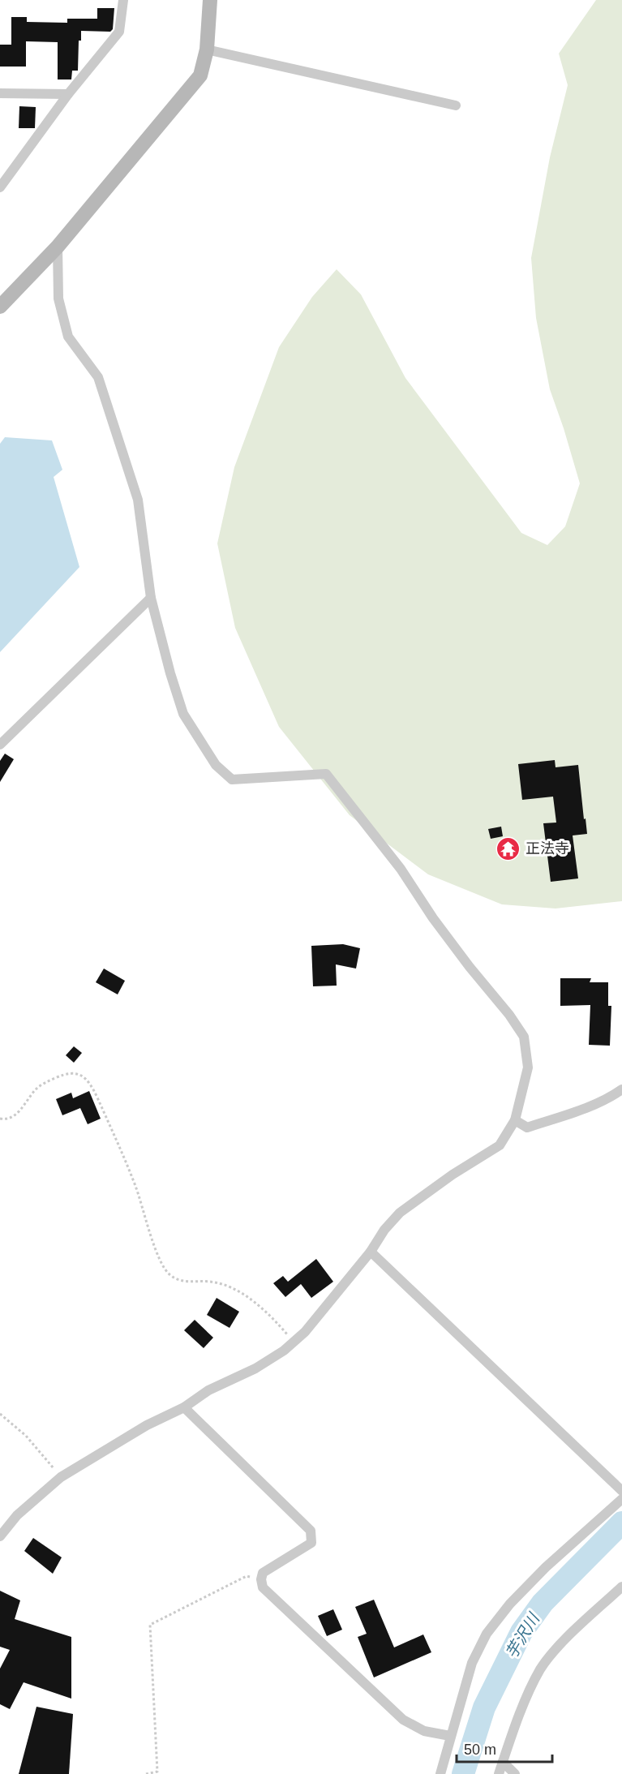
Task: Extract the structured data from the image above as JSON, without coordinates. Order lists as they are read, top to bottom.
{
  "water": ["芋沢川"],
  "places": {
    "temple": ["正法寺"]
  },
  "scale_bar": "50 m"
}
